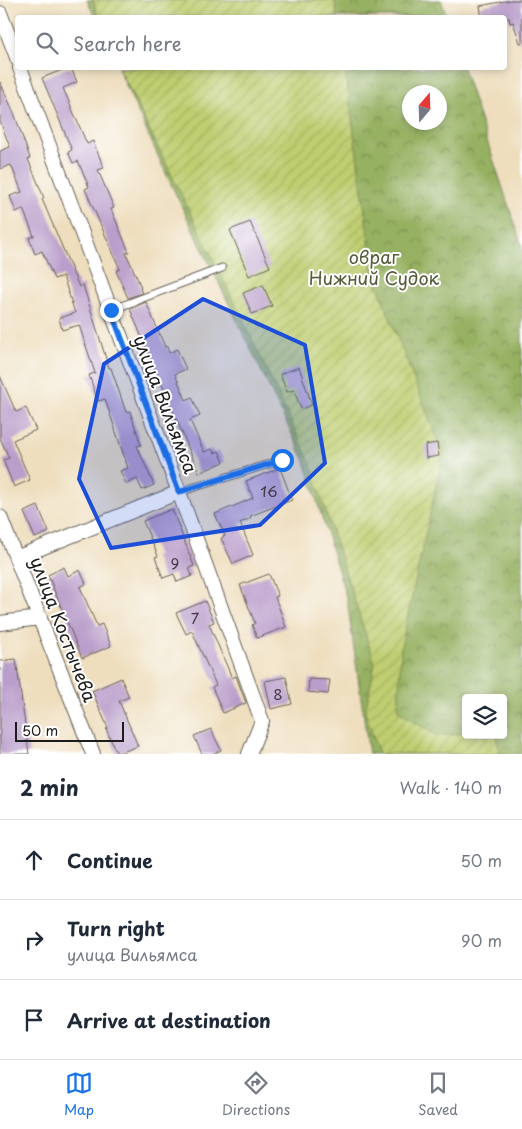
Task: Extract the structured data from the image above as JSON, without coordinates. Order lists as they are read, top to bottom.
{
  "streets": {
    "street": ["улица Вильямса", "улица Костычева"]
  },
  "parks": ["овраг Нижний Судок"],
  "house_numbers": [
    "16",
    "9",
    "7",
    "8"
  ],
  "scale_bar": "50 m",
  "north": "top",
  "page": {
    "search": "Search here",
    "scale": "50 m",
    "heading": ["2 min", "Walk · 140 m"],
    "list": [
      ["Continue", "50 m"],
      ["Turn right", "улица Вильямса", "90 m"],
      "Arrive at destination"
    ],
    "nav": ["Map", "Directions", "Saved"]
  }
}
